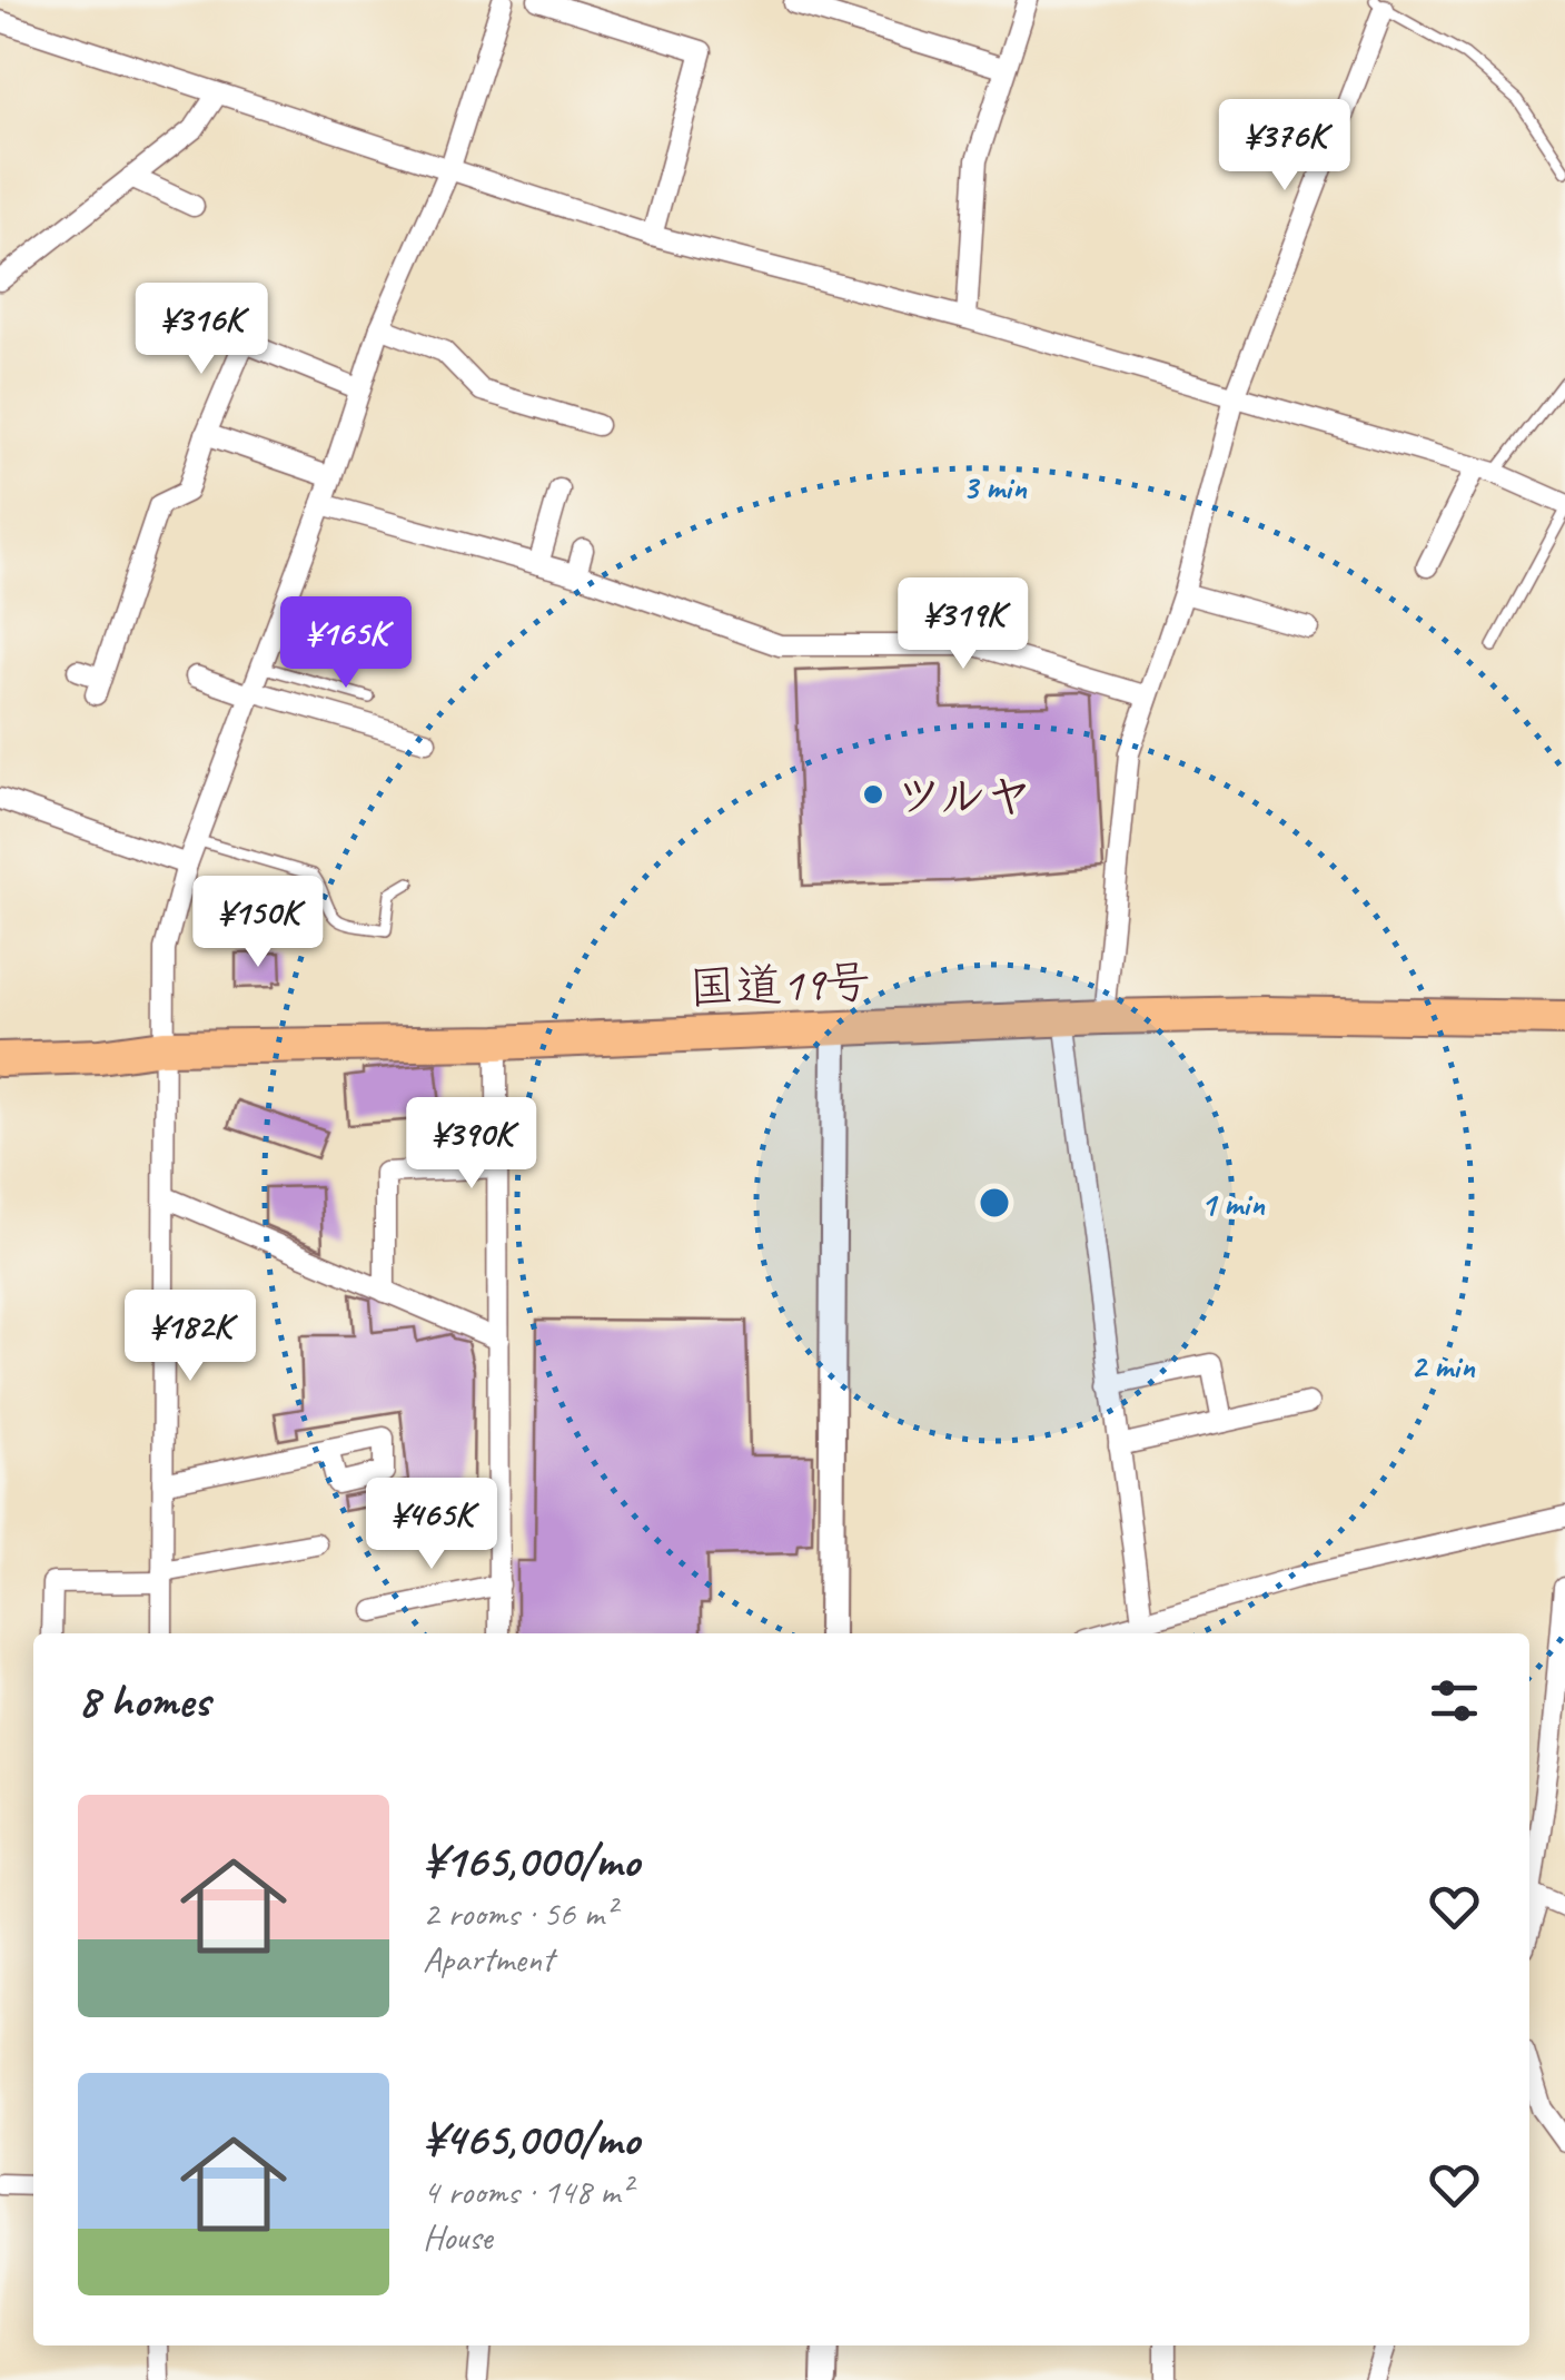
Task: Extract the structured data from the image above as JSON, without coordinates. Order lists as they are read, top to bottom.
{
  "streets": {
    "highway": ["国道19号"]
  },
  "places": ["ツルヤ"],
  "page": {
    "price": [
      "¥376K",
      "¥316K",
      "¥319K",
      "¥165K",
      "¥150K",
      "¥390K",
      "¥182K",
      "¥465K"
    ],
    "heading": "8 homes",
    "list": [
      {
        "name": "¥165,000/mo",
        "note": "2 rooms · 56 m² · Apartment"
      },
      {
        "name": "¥465,000/mo",
        "note": "4 rooms · 148 m² · House"
      }
    ]
  },
  "rings": ["3 min", "1 min", "2 min"]
}
